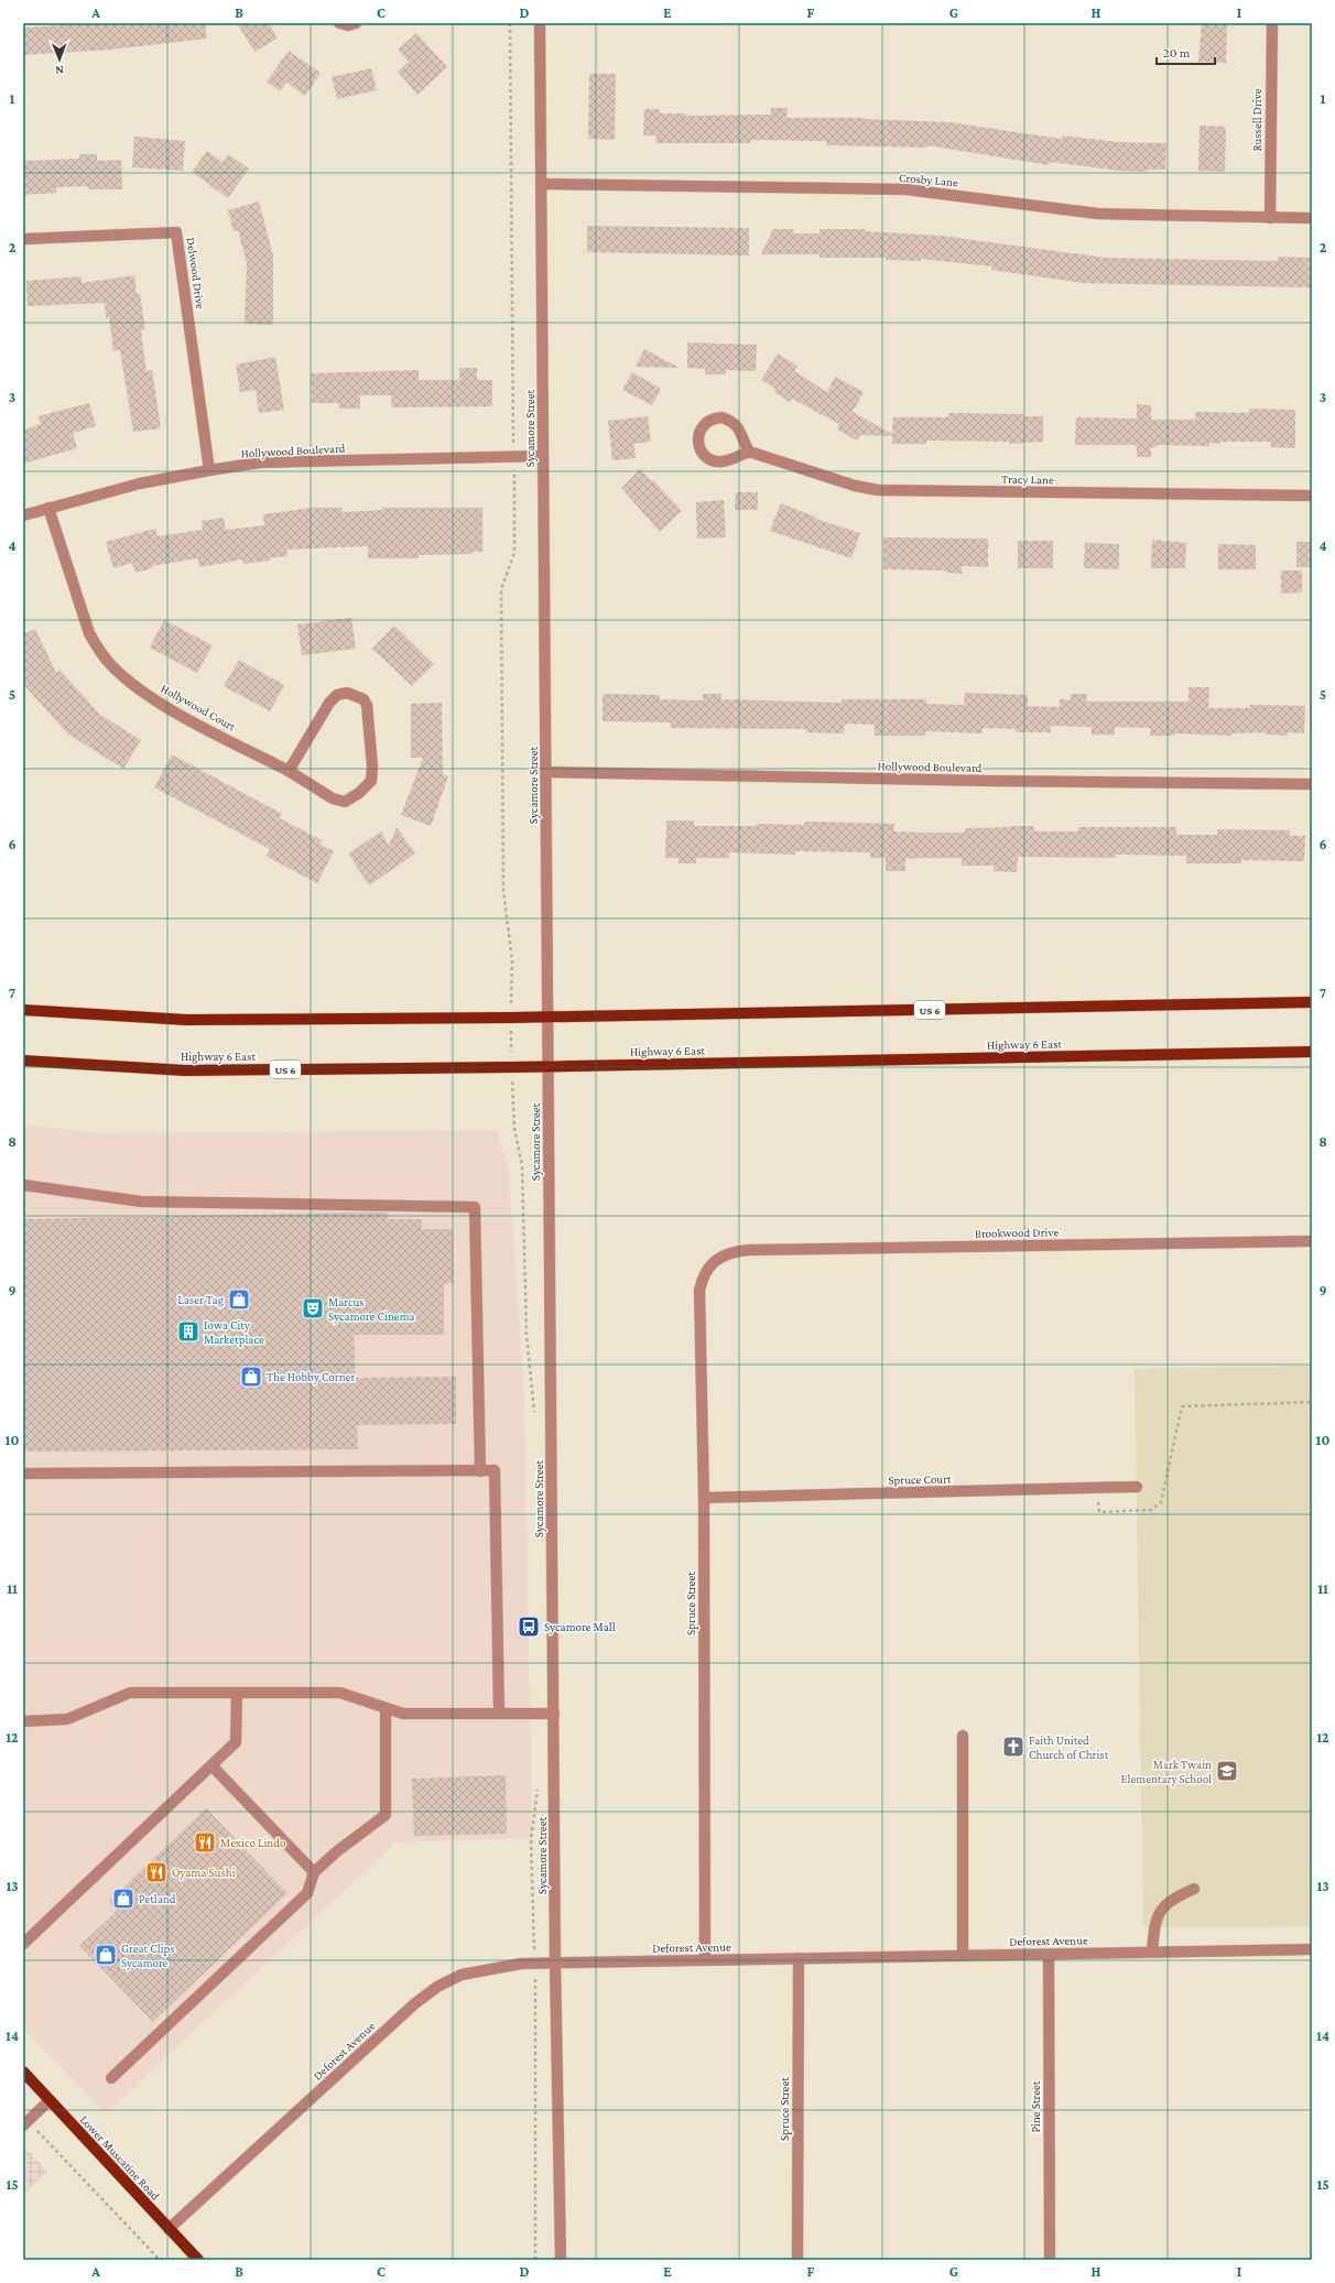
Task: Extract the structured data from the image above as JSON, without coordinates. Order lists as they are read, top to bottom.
{
  "streets": {
    "main road": ["US 6", "Highway 6 East", "Lower Muscatine Road"],
    "street": [
      "Russell Drive",
      "Crosby Lane",
      "Delwood Drive",
      "Sycamore Street",
      "Hollywood Boulevard",
      "Tracy Lane",
      "Hollywood Court",
      "Brookwood Drive",
      "Spruce Court",
      "Spruce Street",
      "Deforest Avenue",
      "Pine Street"
    ]
  },
  "crossings": [
    ["Russell Drive", "Crosby Lane"],
    ["Crosby Lane", "Sycamore Street"],
    ["Delwood Drive", "Hollywood Boulevard"],
    ["Sycamore Street", "Hollywood Boulevard"],
    ["Sycamore Street", "US 6"],
    ["Sycamore Street", "Highway 6 East"],
    ["Sycamore Street", "Deforest Avenue"],
    ["Hollywood Boulevard", "Hollywood Court"],
    ["Brookwood Drive", "Spruce Street"],
    ["Spruce Court", "Spruce Street"],
    ["Spruce Street", "Deforest Avenue"],
    ["Deforest Avenue", "Pine Street"],
    ["Deforest Avenue", "Lower Muscatine Road"]
  ],
  "places": {
    "shop": [
      "Laser Tag",
      "The Hobby Corner",
      "Petland",
      "Great Clips Sycamore"
    ],
    "theatre": ["Marcus Sycamore Cinema"],
    "building": ["Iowa City Marketplace"],
    "bus stop": ["Sycamore Mall"],
    "church": ["Faith United Church of Christ"],
    "school or university": ["Mark Twain Elementary School"],
    "restaurant": ["Mexico Lindo", "Oyama Sushi"]
  },
  "scale_bar": "20 m",
  "north": "bottom",
  "grid": {
    "columns": [
      "A",
      "B",
      "C",
      "D",
      "E",
      "F",
      "G",
      "H",
      "I"
    ],
    "rows": [
      "1",
      "2",
      "3",
      "4",
      "5",
      "6",
      "7",
      "8",
      "9",
      "10",
      "11",
      "12",
      "13",
      "14",
      "15"
    ]
  }
}
